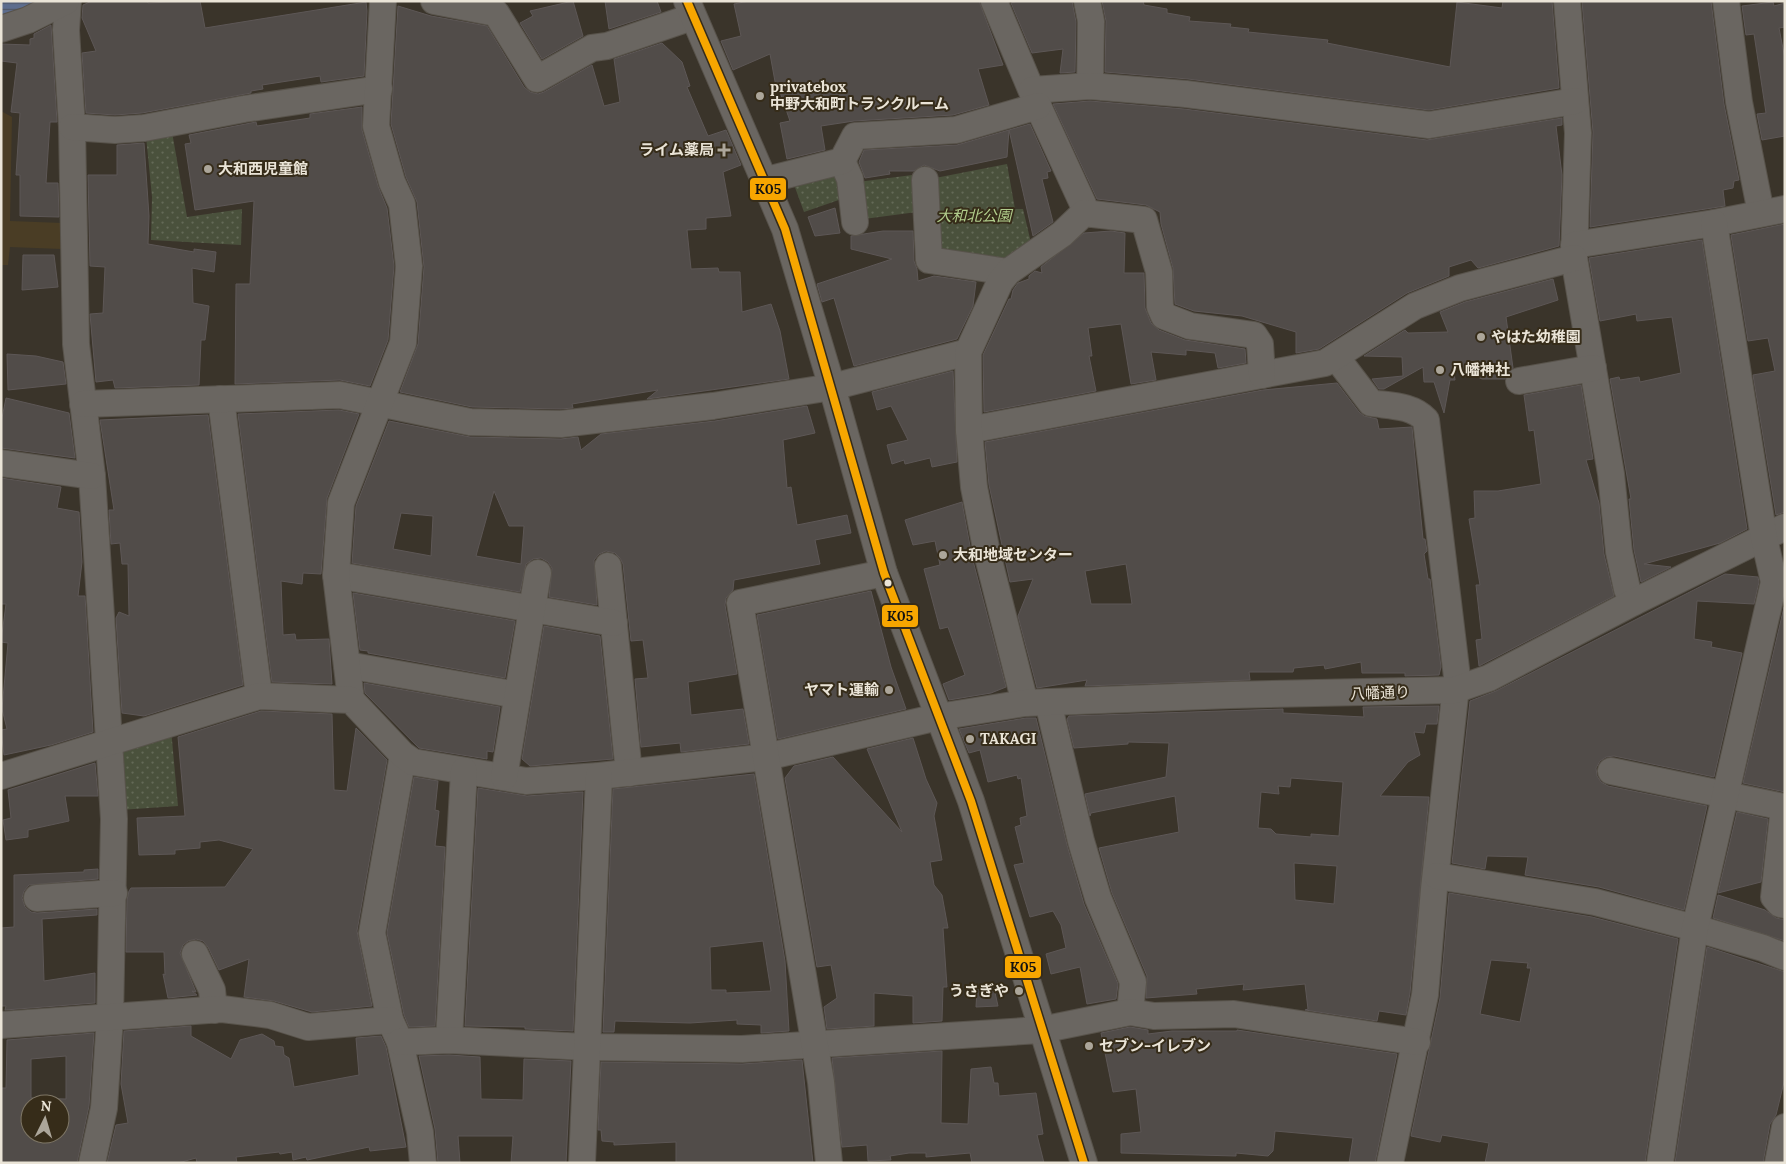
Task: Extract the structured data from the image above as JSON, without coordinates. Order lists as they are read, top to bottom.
{
  "streets": {
    "street": ["八幡通り"]
  },
  "parks": ["大和北公園"],
  "places": {
    "other": [
      "privatebox 中野大和町トランクルーム",
      "大和西児童館",
      "やはた幼稚園",
      "八幡神社",
      "大和地域センター",
      "ヤマト運輸",
      "TAKAGI",
      "うさぎや",
      "セブン-イレブン"
    ],
    "health": ["ライム薬局"]
  },
  "lines": ["transit line K05"],
  "north": "top"
}
